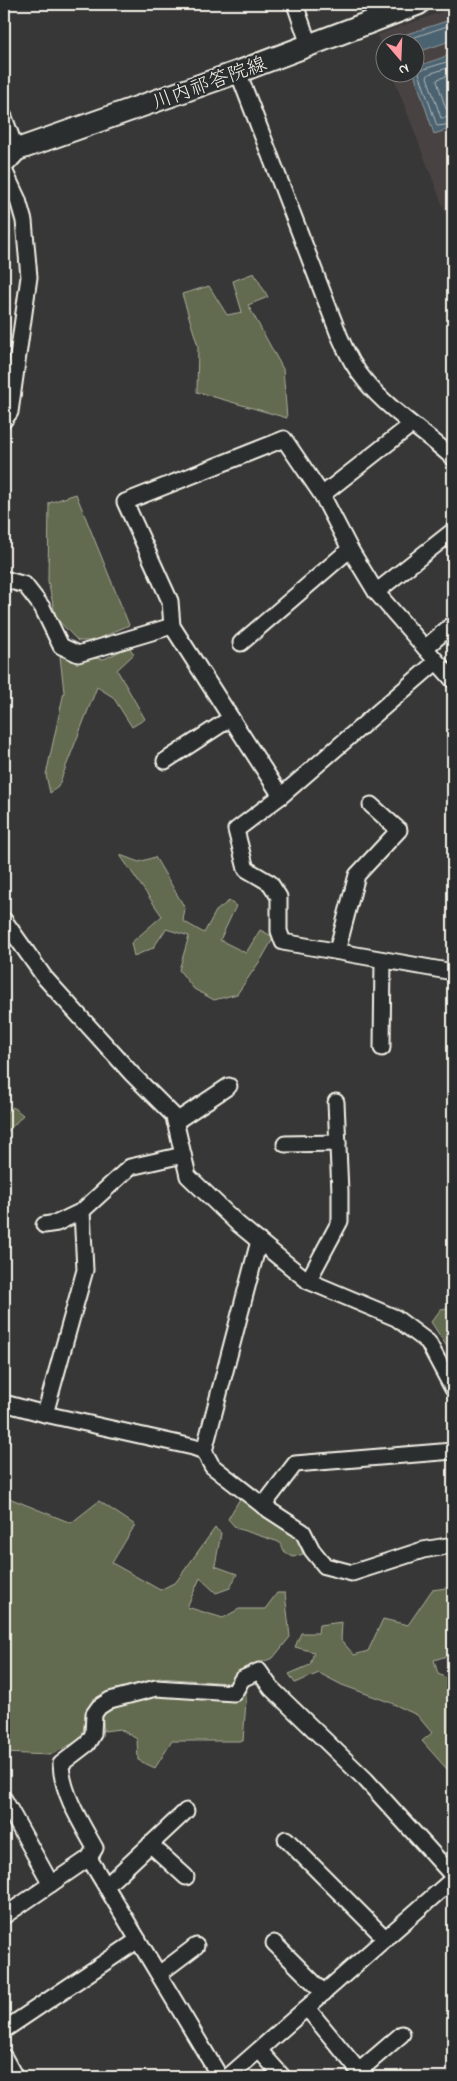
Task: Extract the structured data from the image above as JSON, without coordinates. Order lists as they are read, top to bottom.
{
  "streets": {
    "main road": ["川内祁答院線"]
  },
  "north": "bottom"
}
